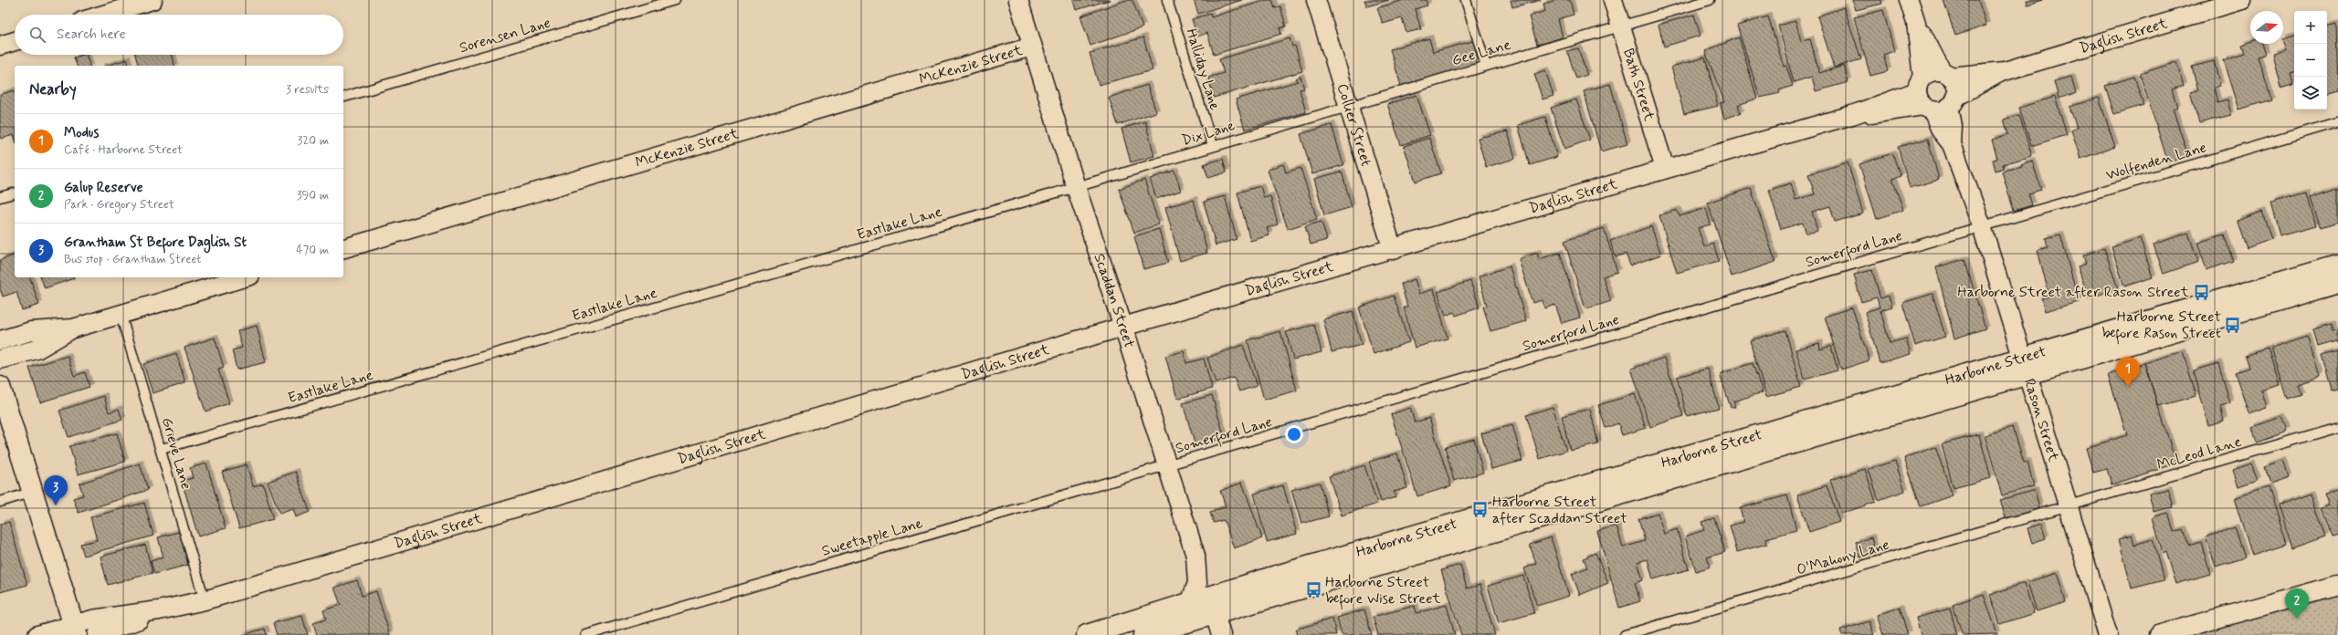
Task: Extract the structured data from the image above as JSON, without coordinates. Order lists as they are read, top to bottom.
{
  "streets": {
    "main road": ["Harborne Street"],
    "street": [
      "Daglish Street",
      "McKenzie Street",
      "Bath Street",
      "Collier Street",
      "Scaddan Street",
      "Rason Street"
    ],
    "lane": [
      "Sorensen Lane",
      "Gee Lane",
      "Halliday Lane",
      "Dix Lane",
      "Wolfenden Lane",
      "Eastlake Lane",
      "Somerford Lane",
      "Grieve Lane",
      "McLeod Lane",
      "Sweetapple Lane",
      "O'Mahony Lane"
    ]
  },
  "crossings": [
    ["Daglish Street", "Bath Street"],
    ["Daglish Street", "Collier Street"],
    ["Daglish Street", "Scaddan Street"],
    ["Daglish Street", "Rason Street"],
    ["Daglish Street", "Grieve Lane"],
    ["Gee Lane", "Bath Street"],
    ["Gee Lane", "Collier Street"],
    ["Gee Lane", "Dix Lane"],
    ["McKenzie Street", "Scaddan Street"],
    ["Halliday Lane", "Dix Lane"],
    ["Collier Street", "Dix Lane"],
    ["Dix Lane", "Eastlake Lane"],
    ["Dix Lane", "Scaddan Street"],
    ["Wolfenden Lane", "Somerford Lane"],
    ["Wolfenden Lane", "Rason Street"],
    ["Eastlake Lane", "Scaddan Street"],
    ["Eastlake Lane", "Grieve Lane"],
    ["Somerford Lane", "Scaddan Street"],
    ["Somerford Lane", "Rason Street"],
    ["Somerford Lane", "Sweetapple Lane"],
    ["Scaddan Street", "Harborne Street"],
    ["Scaddan Street", "Sweetapple Lane"],
    ["Harborne Street", "Rason Street"],
    ["Rason Street", "McLeod Lane"],
    ["Rason Street", "O'Mahony Lane"],
    ["McLeod Lane", "O'Mahony Lane"]
  ],
  "places": {
    "bus stop": [
      "Harborne Street after Rason Street",
      "Harborne Street before Rason Street",
      "Harborne Street after Scaddan Street",
      "Harborne Street before Wise Street"
    ]
  },
  "north": "right",
  "page": {
    "map_buttons": ["+", "−"],
    "search": "Search here",
    "heading": ["Nearby", "3 results"],
    "list": [
      {
        "mark": "1",
        "name": "Modus",
        "note": "Café · Harborne Street",
        "value": "320 m"
      },
      {
        "mark": "2",
        "name": "Galup Reserve",
        "note": "Park · Gregory Street",
        "value": "390 m"
      },
      {
        "mark": "3",
        "name": "Grantham St Before Daglish St",
        "note": "Bus stop · Grantham Street",
        "value": "470 m"
      }
    ],
    "pins": ["1", "3", "2"]
  }
}
